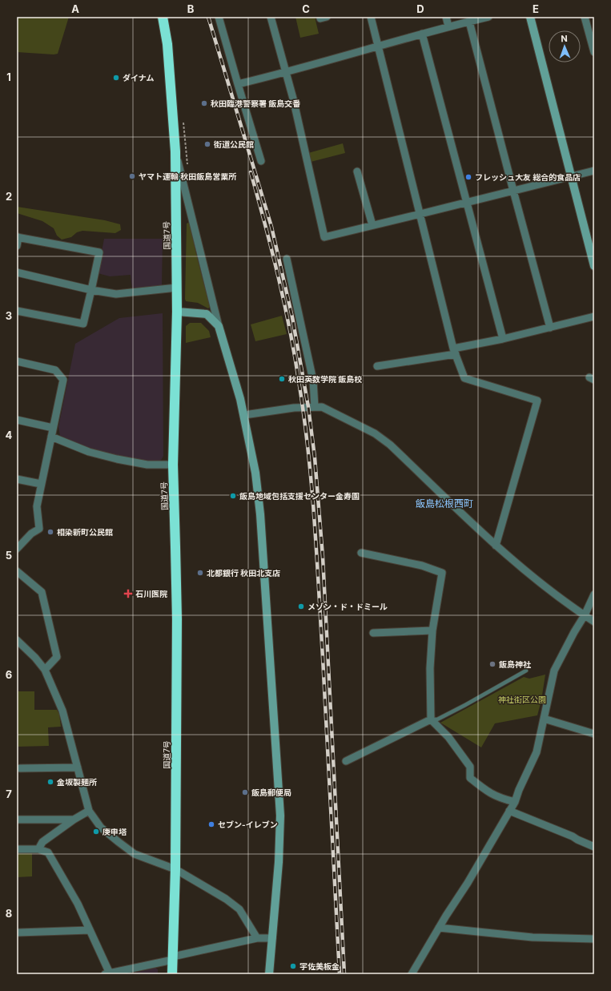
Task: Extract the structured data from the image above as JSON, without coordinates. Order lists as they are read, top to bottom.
{
  "streets": {
    "highway": ["国道7号"]
  },
  "districts": ["飯島松根西町"],
  "parks": ["神社街区公園"],
  "places": {
    "other": [
      "ダイナム",
      "秋田臨港警察署 飯島交番",
      "街道公民館",
      "ヤマト運輸 秋田飯島営業所",
      "フレッシュ大友 総合的食品店",
      "秋田英数学院 飯島校",
      "飯島地域包括支援センター金寿園",
      "相染新町公民館",
      "北都銀行 秋田北支店",
      "メゾン・ド・ドミール",
      "飯島神社",
      "金坂製麺所",
      "飯島郵便局",
      "セブン-イレブン",
      "庚申塔",
      "宇佐美板金"
    ],
    "health": ["石川医院"]
  },
  "north": "top",
  "grid": {
    "columns": [
      "A",
      "B",
      "C",
      "D",
      "E"
    ],
    "rows": [
      "1",
      "2",
      "3",
      "4",
      "5",
      "6",
      "7",
      "8"
    ]
  }
}
